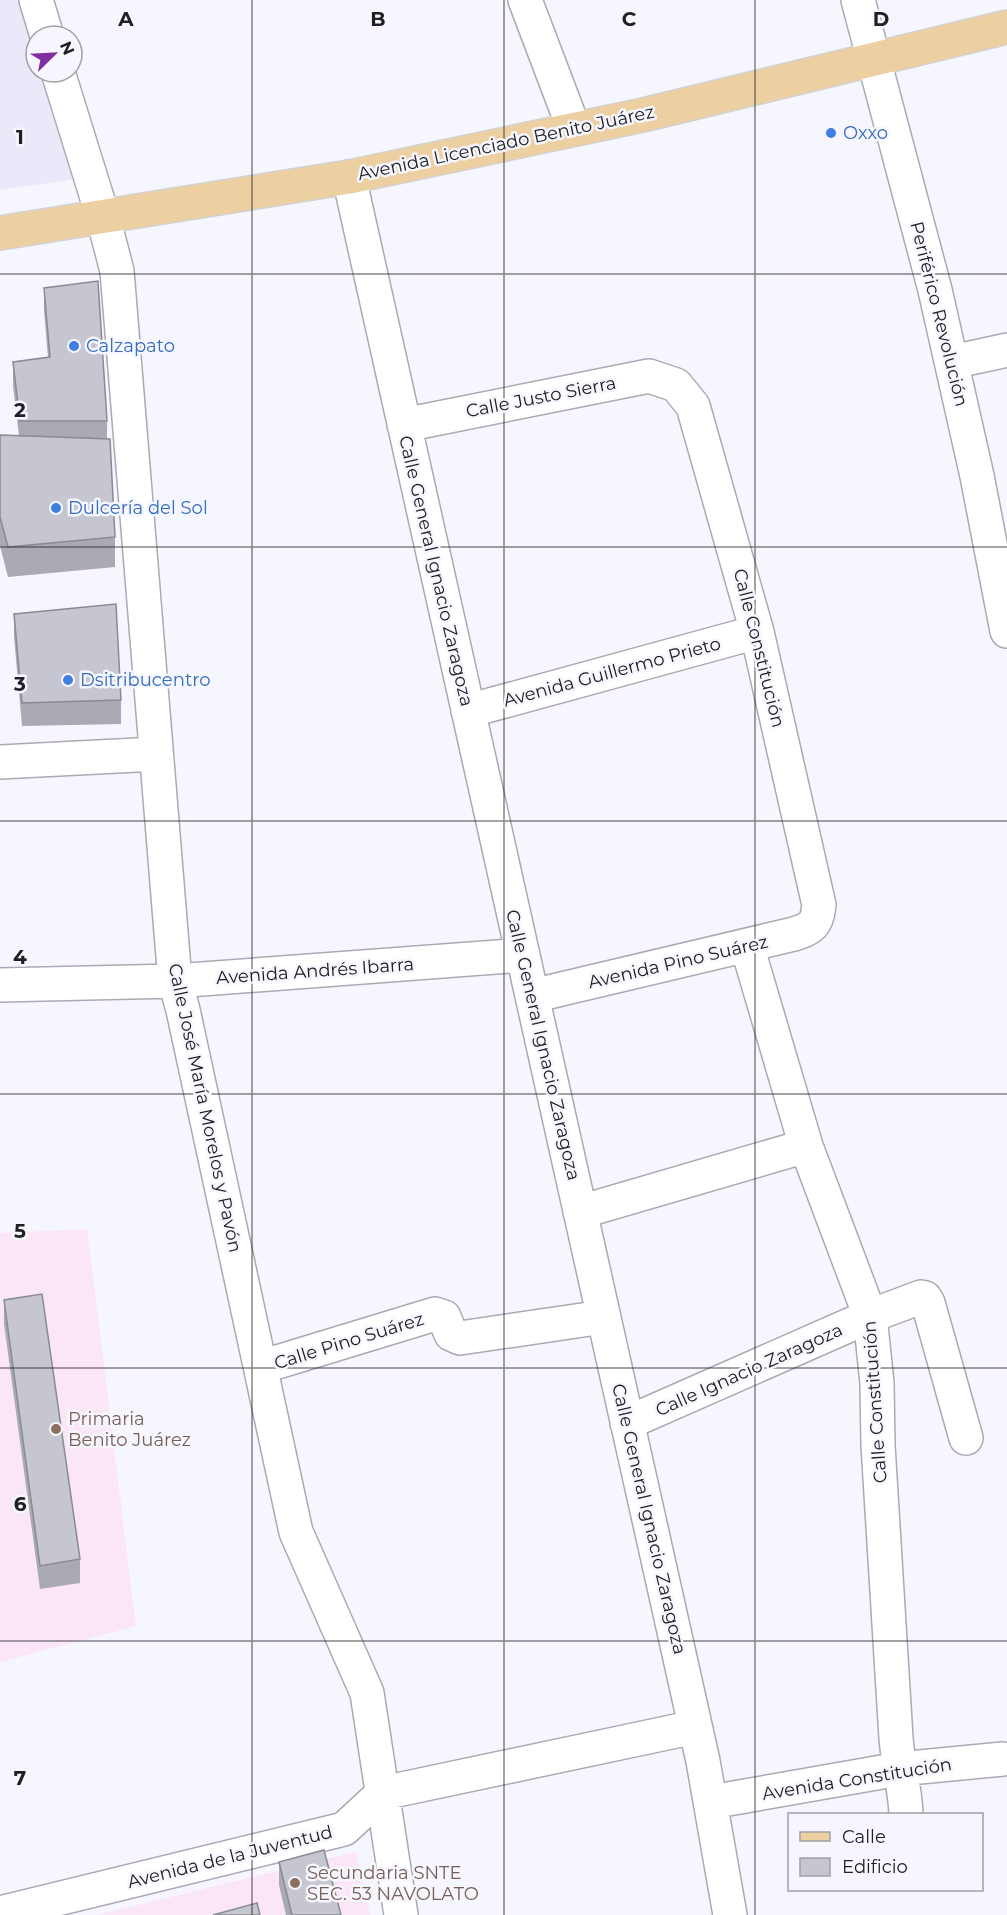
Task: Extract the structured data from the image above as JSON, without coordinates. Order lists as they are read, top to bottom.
{
  "streets": {
    "main road": ["Avenida Licenciado Benito Juárez"],
    "street": [
      "Periférico Revolución",
      "Calle Justo Sierra",
      "Calle General Ignacio Zaragoza",
      "Calle Constitución",
      "Avenida Guillermo Prieto",
      "Avenida Pino Suárez",
      "Avenida Andrés Ibarra",
      "Calle José María Morelos y Pavón",
      "Calle Pino Suárez",
      "Calle Ignacio Zaragoza",
      "Avenida Constitución",
      "Avenida de la Juventud"
    ]
  },
  "crossings": [
    ["Avenida Licenciado Benito Juárez", "Periférico Revolución"],
    ["Avenida Licenciado Benito Juárez", "Calle General Ignacio Zaragoza"],
    ["Avenida Licenciado Benito Juárez", "Calle José María Morelos y Pavón"],
    ["Calle Justo Sierra", "Calle General Ignacio Zaragoza"],
    ["Calle Justo Sierra", "Calle Constitución"],
    ["Calle General Ignacio Zaragoza", "Avenida Guillermo Prieto"],
    ["Calle General Ignacio Zaragoza", "Avenida Pino Suárez"],
    ["Calle General Ignacio Zaragoza", "Avenida Andrés Ibarra"],
    ["Calle General Ignacio Zaragoza", "Calle Pino Suárez"],
    ["Calle General Ignacio Zaragoza", "Calle Ignacio Zaragoza"],
    ["Calle General Ignacio Zaragoza", "Avenida Constitución"],
    ["Calle Constitución", "Avenida Guillermo Prieto"],
    ["Calle Constitución", "Avenida Pino Suárez"],
    ["Calle Constitución", "Calle Ignacio Zaragoza"],
    ["Calle Constitución", "Avenida Constitución"],
    ["Avenida Andrés Ibarra", "Calle José María Morelos y Pavón"],
    ["Calle José María Morelos y Pavón", "Calle Pino Suárez"],
    ["Calle José María Morelos y Pavón", "Avenida de la Juventud"]
  ],
  "places": [
    "Oxxo",
    "Calzapato",
    "Dulcería del Sol",
    "Dsitribucentro",
    "Primaria Benito Juárez",
    "Secundaria SNTE SEC. 53 NAVOLATO"
  ],
  "legend": ["Calle", "Edificio"],
  "north": "top right",
  "grid": {
    "columns": [
      "A",
      "B",
      "C",
      "D"
    ],
    "rows": [
      "1",
      "2",
      "3",
      "4",
      "5",
      "6",
      "7"
    ]
  }
}
